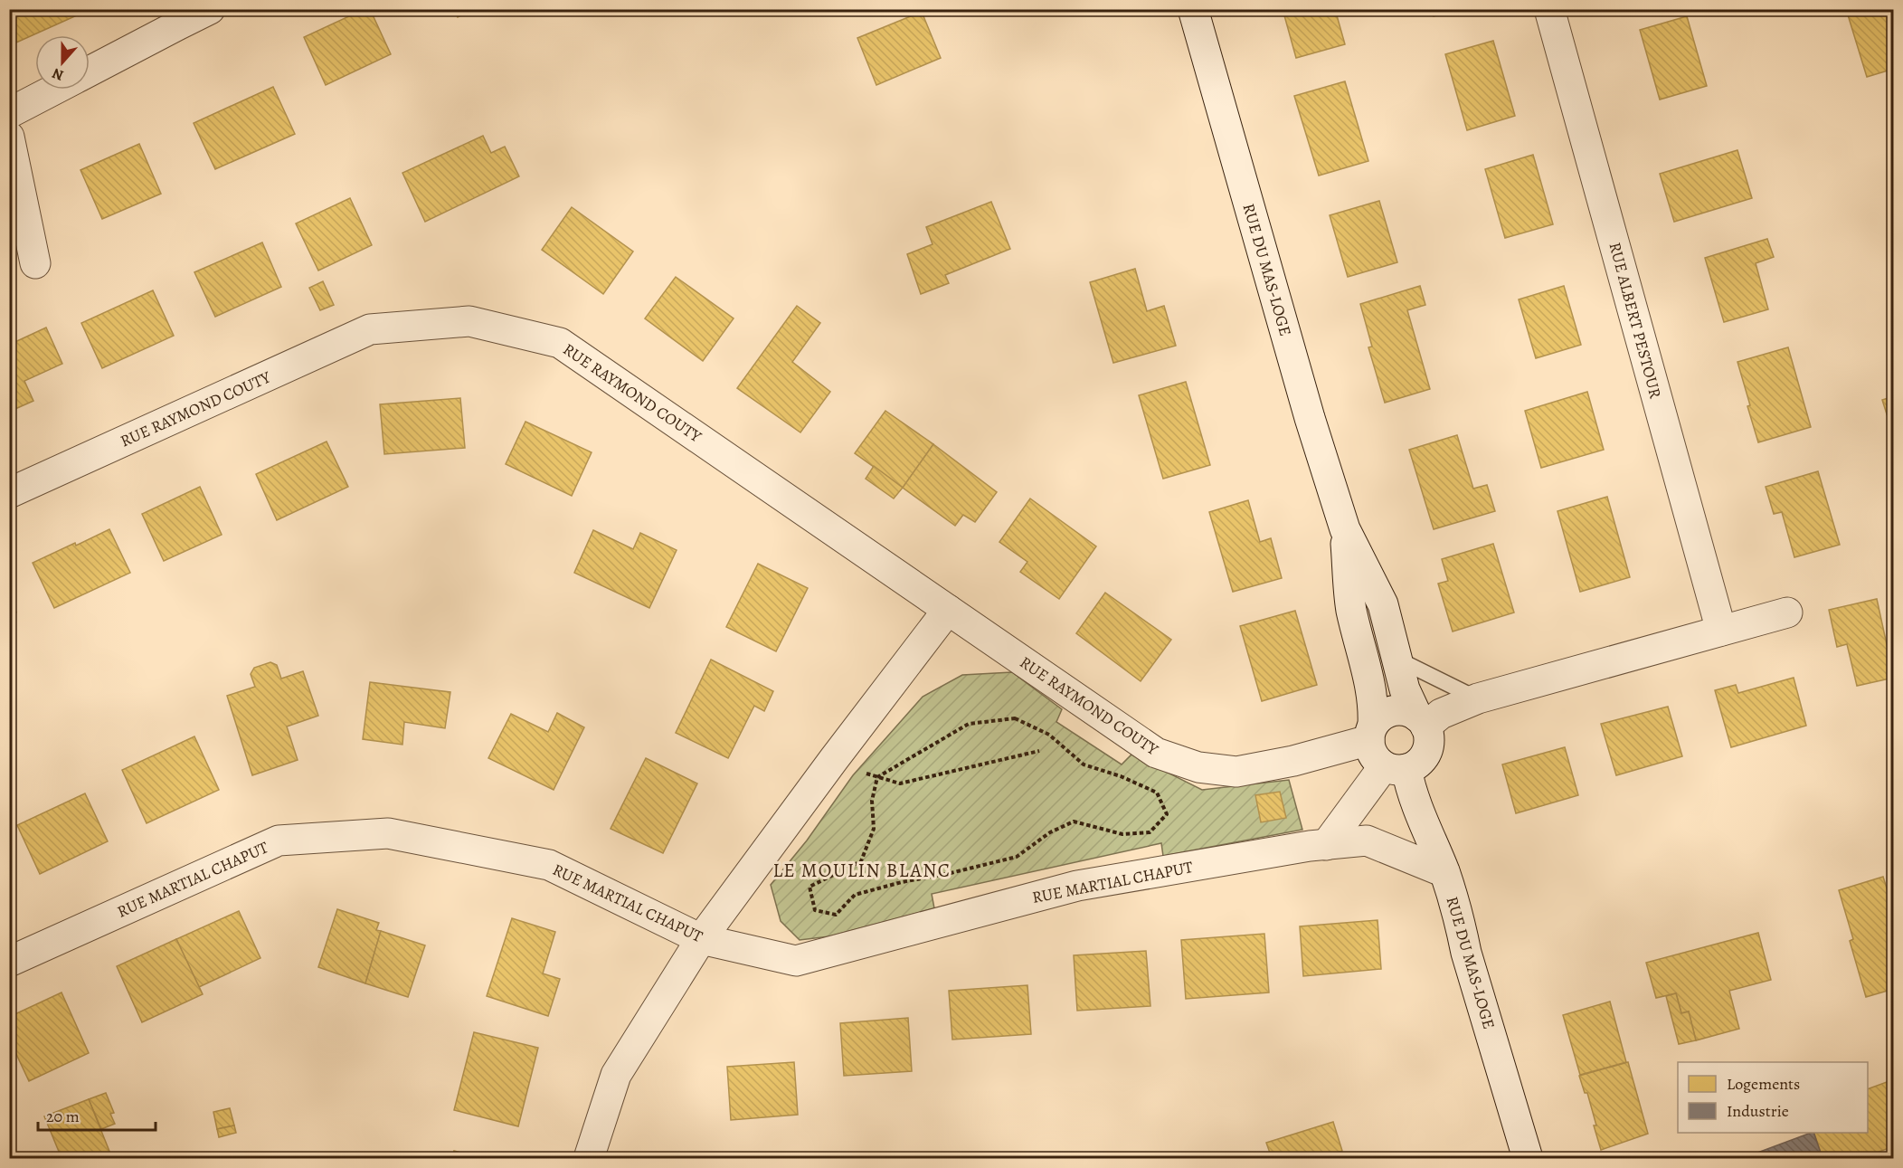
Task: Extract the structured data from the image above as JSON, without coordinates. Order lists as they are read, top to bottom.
{
  "streets": {
    "street": [
      "RUE DU MAS-LOGE",
      "RUE ALBERT PESTOUR",
      "RUE RAYMOND COUTY",
      "RUE MARTIAL CHAPUT"
    ]
  },
  "crossings": [
    ["RUE DU MAS-LOGE", "RUE RAYMOND COUTY"],
    ["RUE DU MAS-LOGE", "RUE MARTIAL CHAPUT"]
  ],
  "districts": ["LE MOULIN BLANC"],
  "legend": ["Logements", "Industrie"],
  "scale_bar": "20 m",
  "north": "bottom"
}
